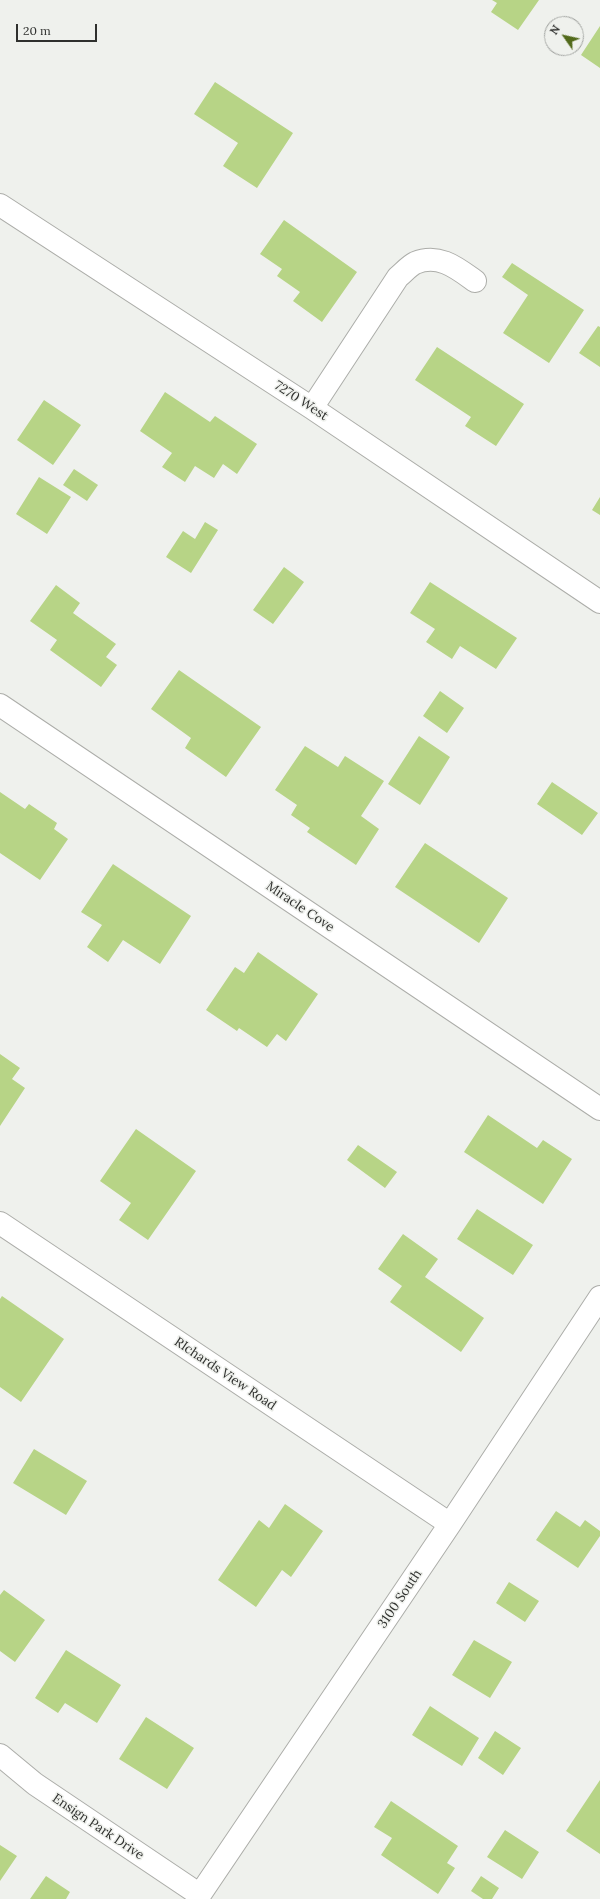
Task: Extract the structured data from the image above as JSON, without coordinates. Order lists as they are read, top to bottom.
{
  "streets": {
    "street": [
      "7270 West",
      "Miracle Cove",
      "RIchards View Road",
      "3100 South",
      "Ensign Park Drive"
    ]
  },
  "crossings": [
    ["RIchards View Road", "3100 South"],
    ["3100 South", "Ensign Park Drive"]
  ],
  "scale_bar": "20 m",
  "north": "top left"
}
